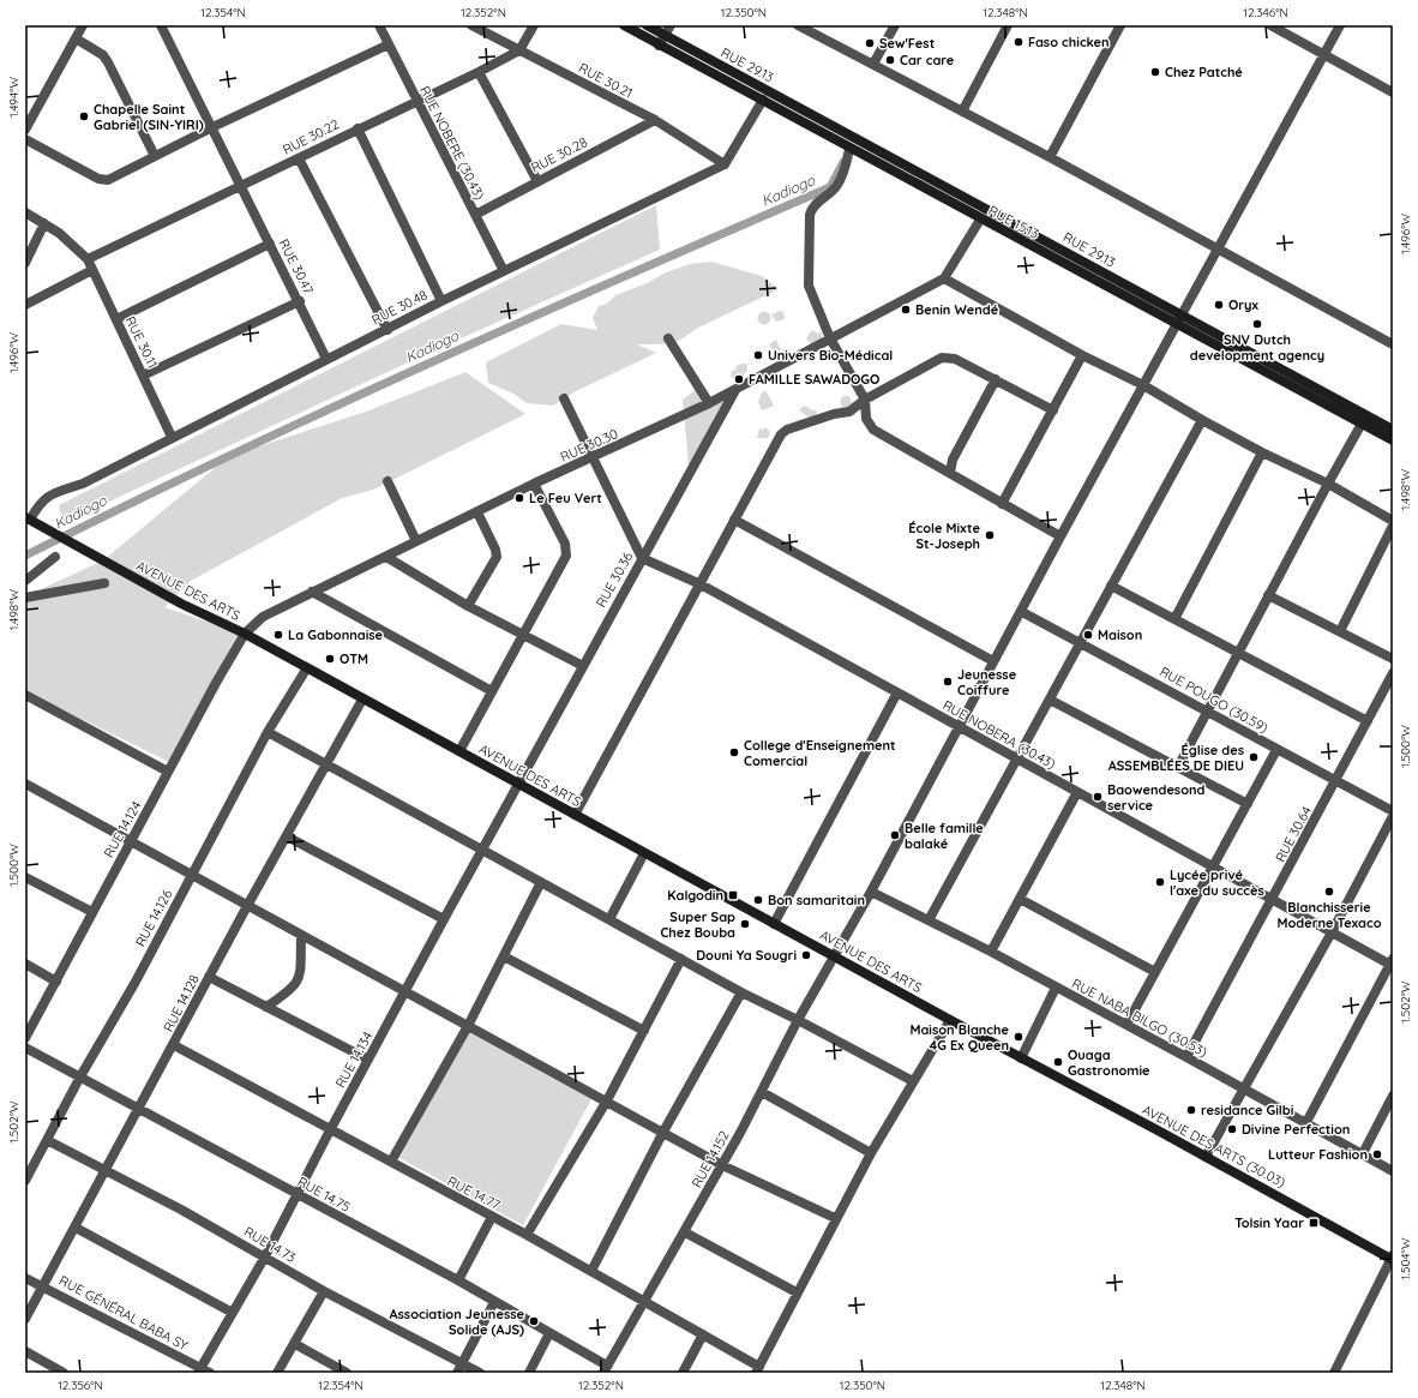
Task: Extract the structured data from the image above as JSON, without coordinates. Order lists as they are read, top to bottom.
{
  "streets": {
    "main road": [
      "RUE 29.13",
      "RUE 15.13",
      "AVENUE DES ARTS",
      "AVENUE DES ARTS (30.03)"
    ],
    "street": [
      "RUE 30.21",
      "RUE 30.22",
      "RUE NOBERE (30.43)",
      "RUE 30.28",
      "RUE 30.47",
      "RUE 30.48",
      "RUE 30.11",
      "RUE 30.30",
      "RUE 30.36",
      "RUE POUGO (30.59)",
      "RUE NOBERA (30.43)",
      "RUE 14.124",
      "RUE 30.64",
      "RUE 14.126",
      "RUE 14.128",
      "RUE NABA BILGO (30.53)",
      "RUE 14.134",
      "RUE 14.152",
      "RUE 14.77",
      "RUE 14.75",
      "RUE 14.73",
      "RUE GÉNÉRAL BABA SY"
    ]
  },
  "crossings": [
    ["RUE 29.13", "RUE 14.152"],
    ["RUE 30.21", "RUE 30.22"],
    ["RUE 30.21", "RUE 30.28"],
    ["RUE 30.21", "RUE 30.48"],
    ["RUE 30.22", "RUE NOBERE (30.43)"],
    ["RUE 30.22", "RUE 30.47"],
    ["RUE 30.22", "RUE 30.11"],
    ["RUE NOBERE (30.43)", "RUE 30.28"],
    ["RUE NOBERE (30.43)", "RUE 30.48"],
    ["RUE 15.13", "RUE 14.152"],
    ["RUE 30.47", "RUE 30.48"],
    ["RUE 30.48", "RUE 30.11"],
    ["RUE 30.48", "AVENUE DES ARTS"],
    ["RUE 30.30", "RUE 30.36"],
    ["RUE 30.30", "AVENUE DES ARTS"],
    ["RUE 30.30", "RUE 14.124"],
    ["RUE 30.36", "AVENUE DES ARTS"],
    ["RUE 30.36", "RUE NOBERA (30.43)"],
    ["RUE 30.36", "RUE 14.134"],
    ["AVENUE DES ARTS", "RUE 14.124"],
    ["AVENUE DES ARTS", "RUE 14.126"],
    ["AVENUE DES ARTS", "RUE 14.128"],
    ["AVENUE DES ARTS", "RUE 14.134"],
    ["AVENUE DES ARTS", "AVENUE DES ARTS (30.03)"],
    ["AVENUE DES ARTS", "RUE 14.152"],
    ["RUE POUGO (30.59)", "RUE 30.64"],
    ["RUE POUGO (30.59)", "RUE 14.152"],
    ["RUE NOBERA (30.43)", "RUE 30.64"],
    ["RUE NOBERA (30.43)", "RUE 14.152"],
    ["RUE 30.64", "RUE NABA BILGO (30.53)"],
    ["RUE 14.126", "RUE 14.75"],
    ["RUE 14.126", "RUE 14.73"],
    ["RUE 14.128", "RUE 14.77"],
    ["RUE 14.128", "RUE 14.75"],
    ["RUE 14.128", "RUE 14.73"],
    ["RUE 14.128", "RUE GÉNÉRAL BABA SY"],
    ["RUE NABA BILGO (30.53)", "RUE 14.152"],
    ["RUE 14.134", "RUE 14.77"],
    ["RUE 14.134", "RUE 14.75"],
    ["RUE 14.134", "RUE 14.73"],
    ["RUE 14.134", "RUE GÉNÉRAL BABA SY"],
    ["RUE 14.152", "RUE 14.77"],
    ["RUE 14.152", "RUE 14.75"]
  ],
  "water": ["Kadiogo"],
  "places": {
    "other": [
      "Faso chicken",
      "Sew'Fest",
      "Car care",
      "Chez Patché",
      "Chapelle Saint Gabriel (SIN-YIRI)",
      "Oryx",
      "Benin Wendé",
      "SNV Dutch development agency",
      "Univers Bio-Médical",
      "FAMILLE SAWADOGO",
      "Le Feu Vert",
      "École Mixte St-Joseph",
      "La Gabonnaise",
      "Maison",
      "OTM",
      "Jeunesse Coiffure",
      "College d'Enseignement Comercial",
      "Église des ASSEMBLÉES DE DIEU",
      "Baowendesond service",
      "Belle famille balaké",
      "Lycée privé l'axe du succès",
      "Blanchisserie Moderne Texaco",
      "Bon samaritain",
      "Super Sap Chez Bouba",
      "Douni Ya Sougri",
      "Maison Blanche 4G Ex Queen",
      "Ouaga Gastronomie",
      "residance Gilbi",
      "Divine Perfection",
      "Lutteur Fashion",
      "Association Jeunesse Solide (AJS)"
    ],
    "transit": ["Kalgodin", "Tolsin Yaar"]
  },
  "coordinates": [
    "12.354°N",
    "12.352°N",
    "12.350°N",
    "12.348°N",
    "12.346°N",
    "1.494°W",
    "1.496°W",
    "1.498°W",
    "1.500°W",
    "1.502°W",
    "1.504°W",
    "12.356°N"
  ]
}
